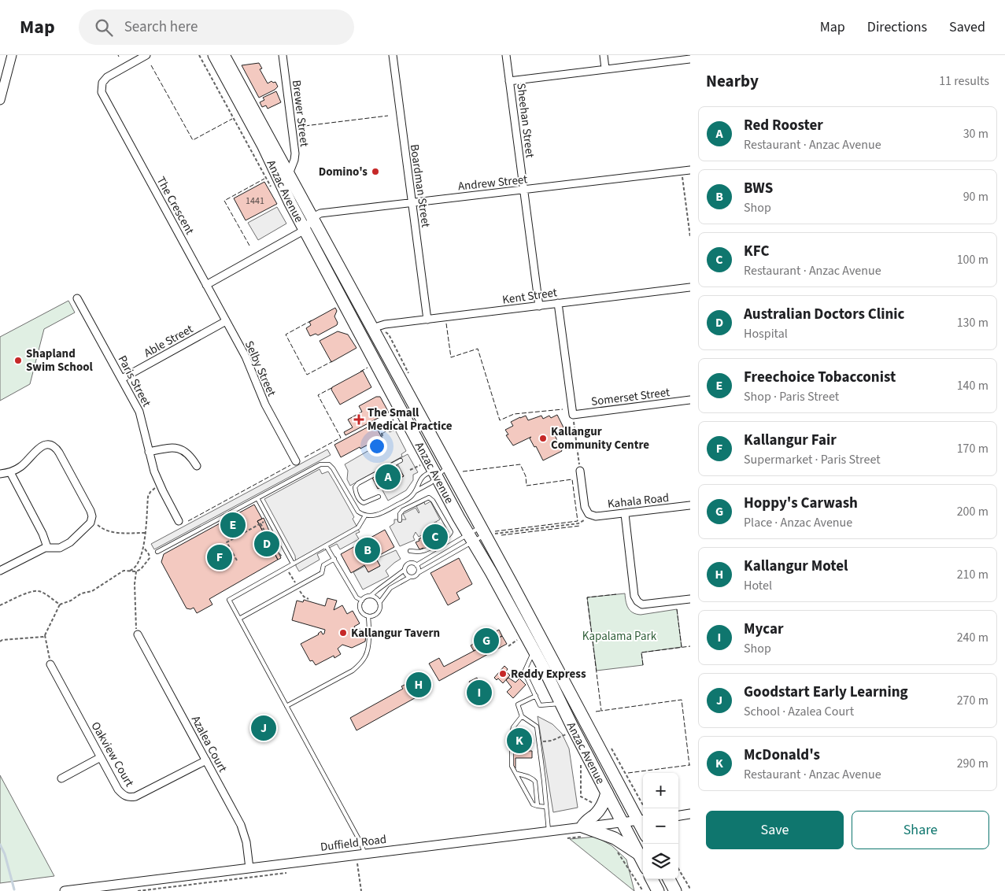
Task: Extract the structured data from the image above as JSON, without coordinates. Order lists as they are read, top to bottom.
{
  "streets": {
    "highway": ["Anzac Avenue"],
    "street": [
      "Brewer Street",
      "Sheehan Street",
      "Andrew Street",
      "Boardman Street",
      "The Crescent",
      "Kent Street",
      "Able Street",
      "Selby Street",
      "Paris Street",
      "Somerset Street",
      "Kahala Road",
      "Azalea Court",
      "Oakview Court",
      "Duffield Road"
    ]
  },
  "crossings": [
    ["Brewer Street", "Anzac Avenue"],
    ["Sheehan Street", "Andrew Street"],
    ["Sheehan Street", "Kent Street"],
    ["Andrew Street", "Boardman Street"],
    ["Andrew Street", "Anzac Avenue"],
    ["Boardman Street", "Kent Street"],
    ["Anzac Avenue", "Kent Street"],
    ["Anzac Avenue", "Duffield Road"],
    ["The Crescent", "Selby Street"],
    ["Able Street", "Selby Street"],
    ["Able Street", "Paris Street"],
    ["Azalea Court", "Oakview Court"],
    ["Azalea Court", "Duffield Road"]
  ],
  "parks": ["Kapalama Park"],
  "places": {
    "other": [
      "Domino's",
      "Shapland Swim School",
      "Kallangur Community Centre",
      "Kallangur Tavern",
      "Reddy Express"
    ],
    "health": ["The Small Medical Practice"]
  },
  "house_numbers": ["1441"],
  "page": {
    "header": "Map",
    "search": "Search here",
    "nav": ["Map", "Directions", "Saved"],
    "heading": ["Nearby", "11 results"],
    "list": [
      {
        "mark": "A",
        "name": "Red Rooster",
        "note": "Restaurant · Anzac Avenue",
        "value": "30 m"
      },
      {
        "mark": "B",
        "name": "BWS",
        "note": "Shop",
        "value": "90 m"
      },
      {
        "mark": "C",
        "name": "KFC",
        "note": "Restaurant · Anzac Avenue",
        "value": "100 m"
      },
      {
        "mark": "D",
        "name": "Australian Doctors Clinic",
        "note": "Hospital",
        "value": "130 m"
      },
      {
        "mark": "E",
        "name": "Freechoice Tobacconist",
        "note": "Shop · Paris Street",
        "value": "140 m"
      },
      {
        "mark": "F",
        "name": "Kallangur Fair",
        "note": "Supermarket · Paris Street",
        "value": "170 m"
      },
      {
        "mark": "G",
        "name": "Hoppy's Carwash",
        "note": "Place · Anzac Avenue",
        "value": "200 m"
      },
      {
        "mark": "H",
        "name": "Kallangur Motel",
        "note": "Hotel",
        "value": "210 m"
      },
      {
        "mark": "I",
        "name": "Mycar",
        "note": "Shop",
        "value": "240 m"
      },
      {
        "mark": "J",
        "name": "Goodstart Early Learning",
        "note": "School · Azalea Court",
        "value": "270 m"
      },
      {
        "mark": "K",
        "name": "McDonald's",
        "note": "Restaurant · Anzac Avenue",
        "value": "290 m"
      }
    ],
    "pins": [
      "A",
      "E",
      "C",
      "D",
      "B",
      "F",
      "G",
      "H",
      "I",
      "J",
      "K"
    ],
    "map_buttons": ["+", "−"],
    "buttons": ["Save", "Share"]
  }
}
